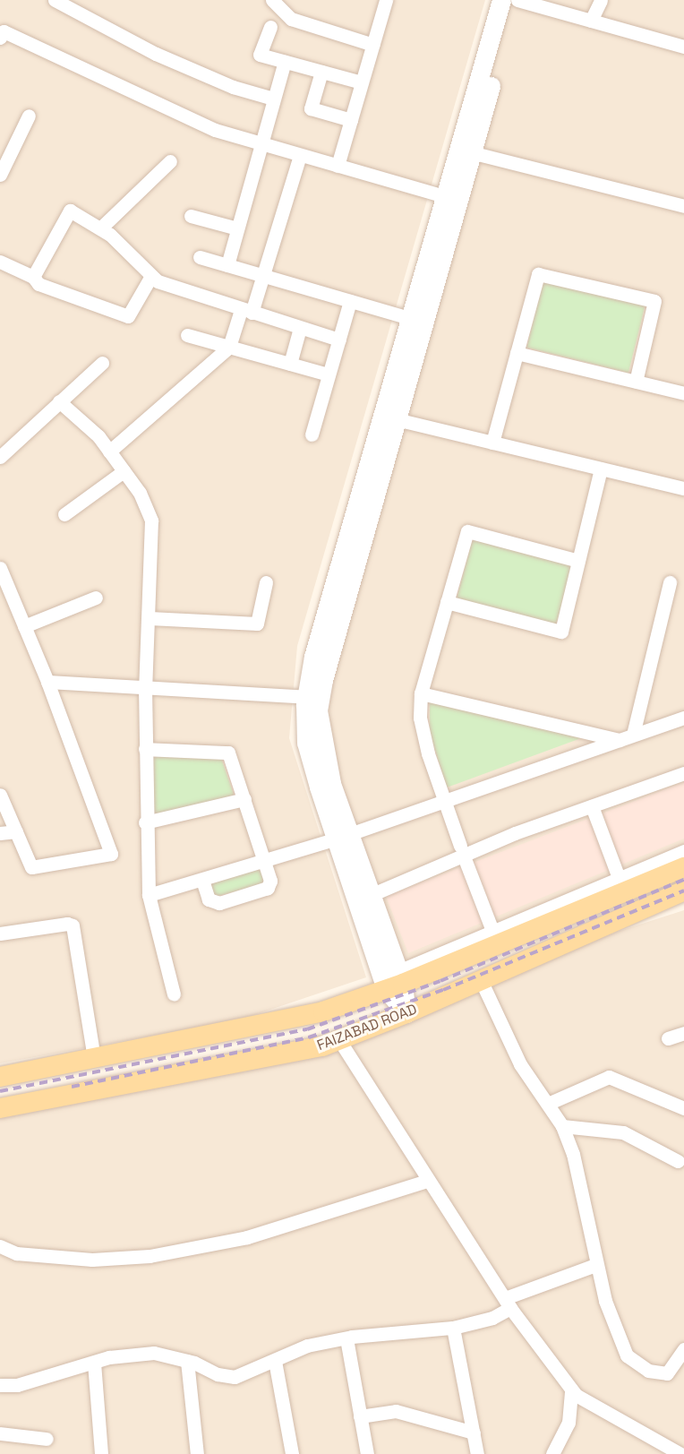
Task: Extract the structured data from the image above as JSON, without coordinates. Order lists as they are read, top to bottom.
{
  "streets": {
    "main road": ["FAIZABAD ROAD"]
  }
}
